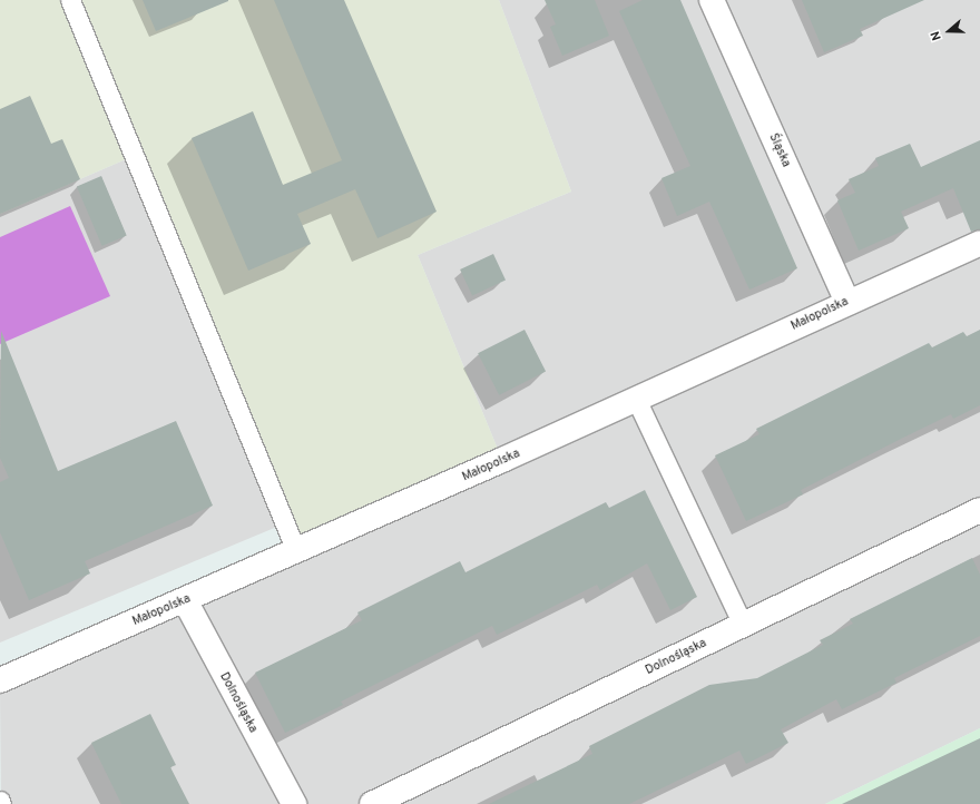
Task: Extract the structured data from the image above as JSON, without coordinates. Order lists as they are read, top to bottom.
{
  "streets": {
    "street": ["Śląska", "Małopolska", "Dolnośląska"]
  },
  "crossings": [
    ["Śląska", "Małopolska"],
    ["Małopolska", "Dolnośląska"]
  ],
  "north": "left"
}
